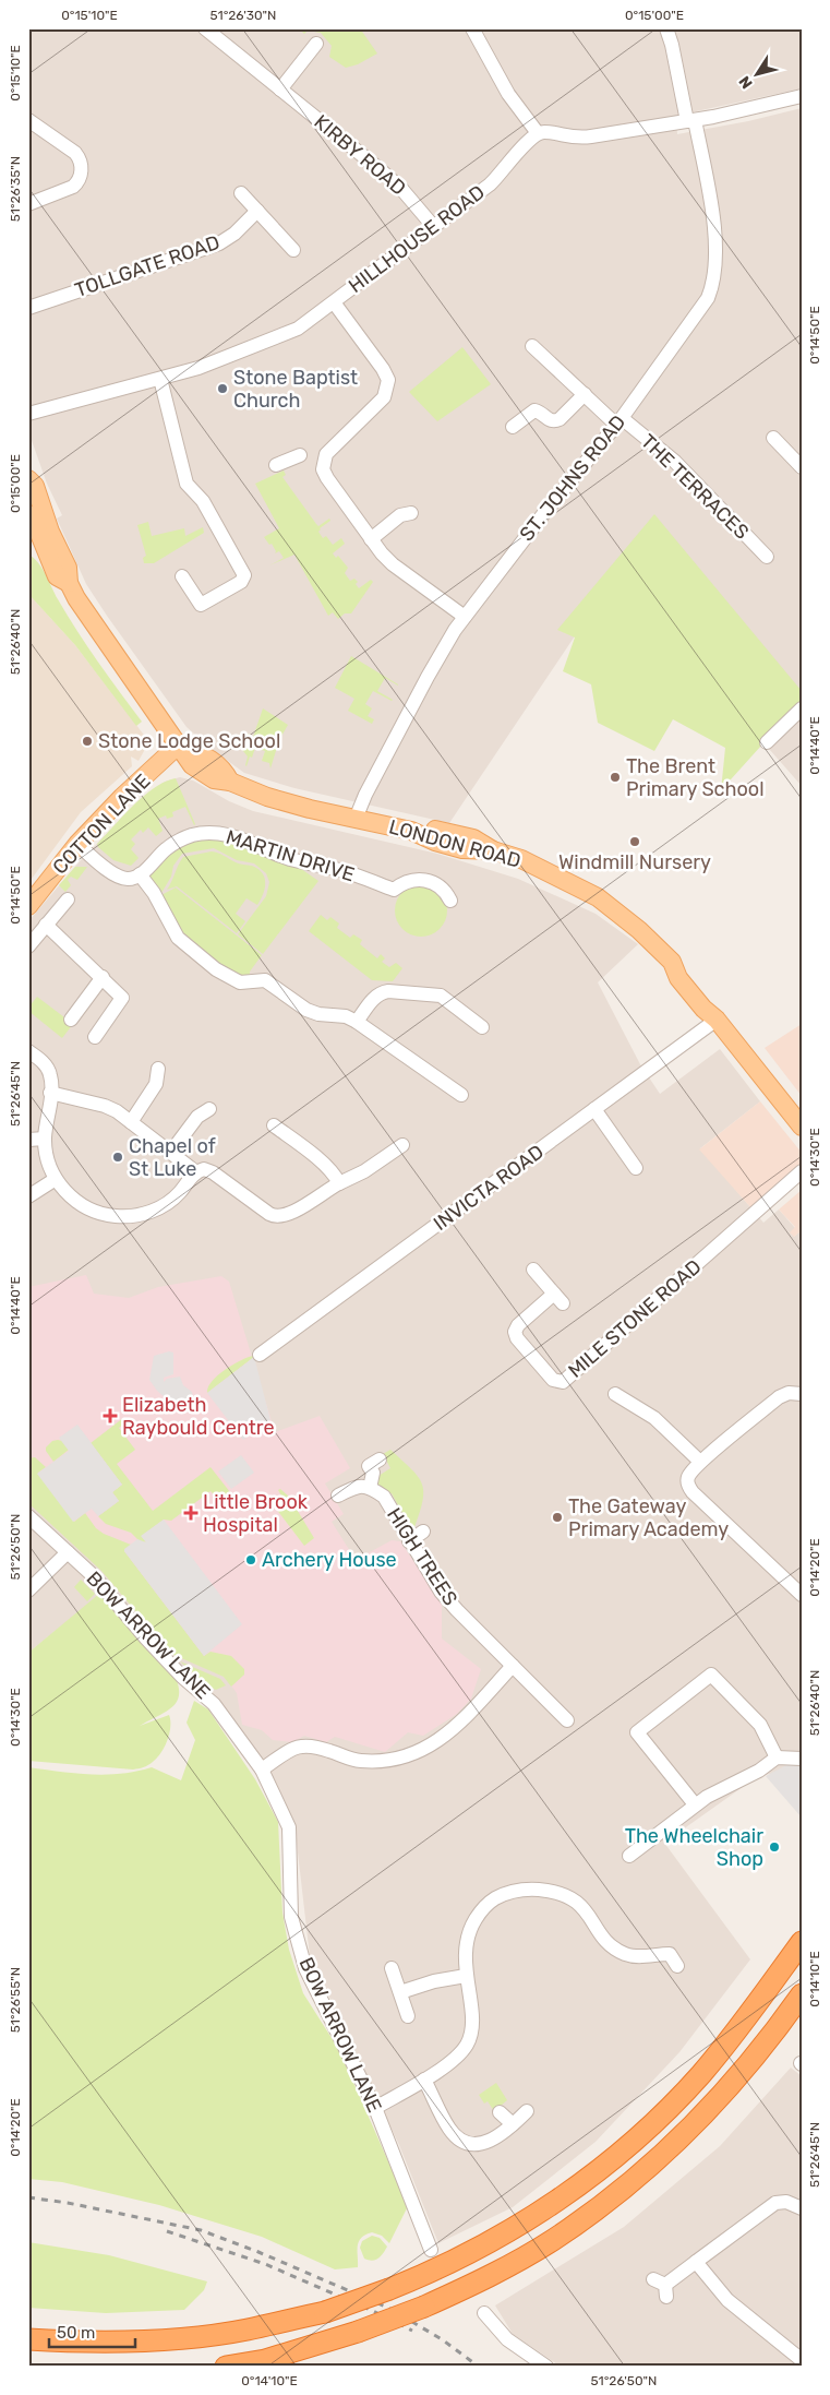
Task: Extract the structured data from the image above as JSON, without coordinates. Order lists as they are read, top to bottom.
{
  "streets": {
    "main road": ["COTTON LANE", "LONDON ROAD"],
    "street": [
      "KIRBY ROAD",
      "HILLHOUSE ROAD",
      "TOLLGATE ROAD",
      "ST. JOHNS ROAD",
      "THE TERRACES",
      "MARTIN DRIVE",
      "INVICTA ROAD",
      "MILE STONE ROAD",
      "HIGH TREES",
      "BOW ARROW LANE"
    ]
  },
  "crossings": [
    ["KIRBY ROAD", "HILLHOUSE ROAD"],
    ["ST. JOHNS ROAD", "THE TERRACES"],
    ["ST. JOHNS ROAD", "LONDON ROAD"],
    ["COTTON LANE", "LONDON ROAD"],
    ["LONDON ROAD", "INVICTA ROAD"]
  ],
  "places": {
    "other": [
      "Stone Baptist Church",
      "Stone Lodge School",
      "The Brent Primary School",
      "Windmill Nursery",
      "Chapel of St Luke",
      "The Gateway Primary Academy",
      "Archery House",
      "The Wheelchair Shop"
    ],
    "health": ["Elizabeth Raybould Centre", "Little Brook Hospital"]
  },
  "scale_bar": "50 m",
  "north": "bottom left",
  "coordinates": [
    "0°15'10\"E",
    "51°26'30\"N",
    "0°15'00\"E",
    "51°26'35\"N",
    "0°14'50\"E",
    "51°26'40\"N",
    "0°14'40\"E",
    "51°26'45\"N",
    "0°14'30\"E",
    "51°26'50\"N",
    "0°14'20\"E",
    "0°14'10\"E",
    "51°26'55\"N"
  ]
}
